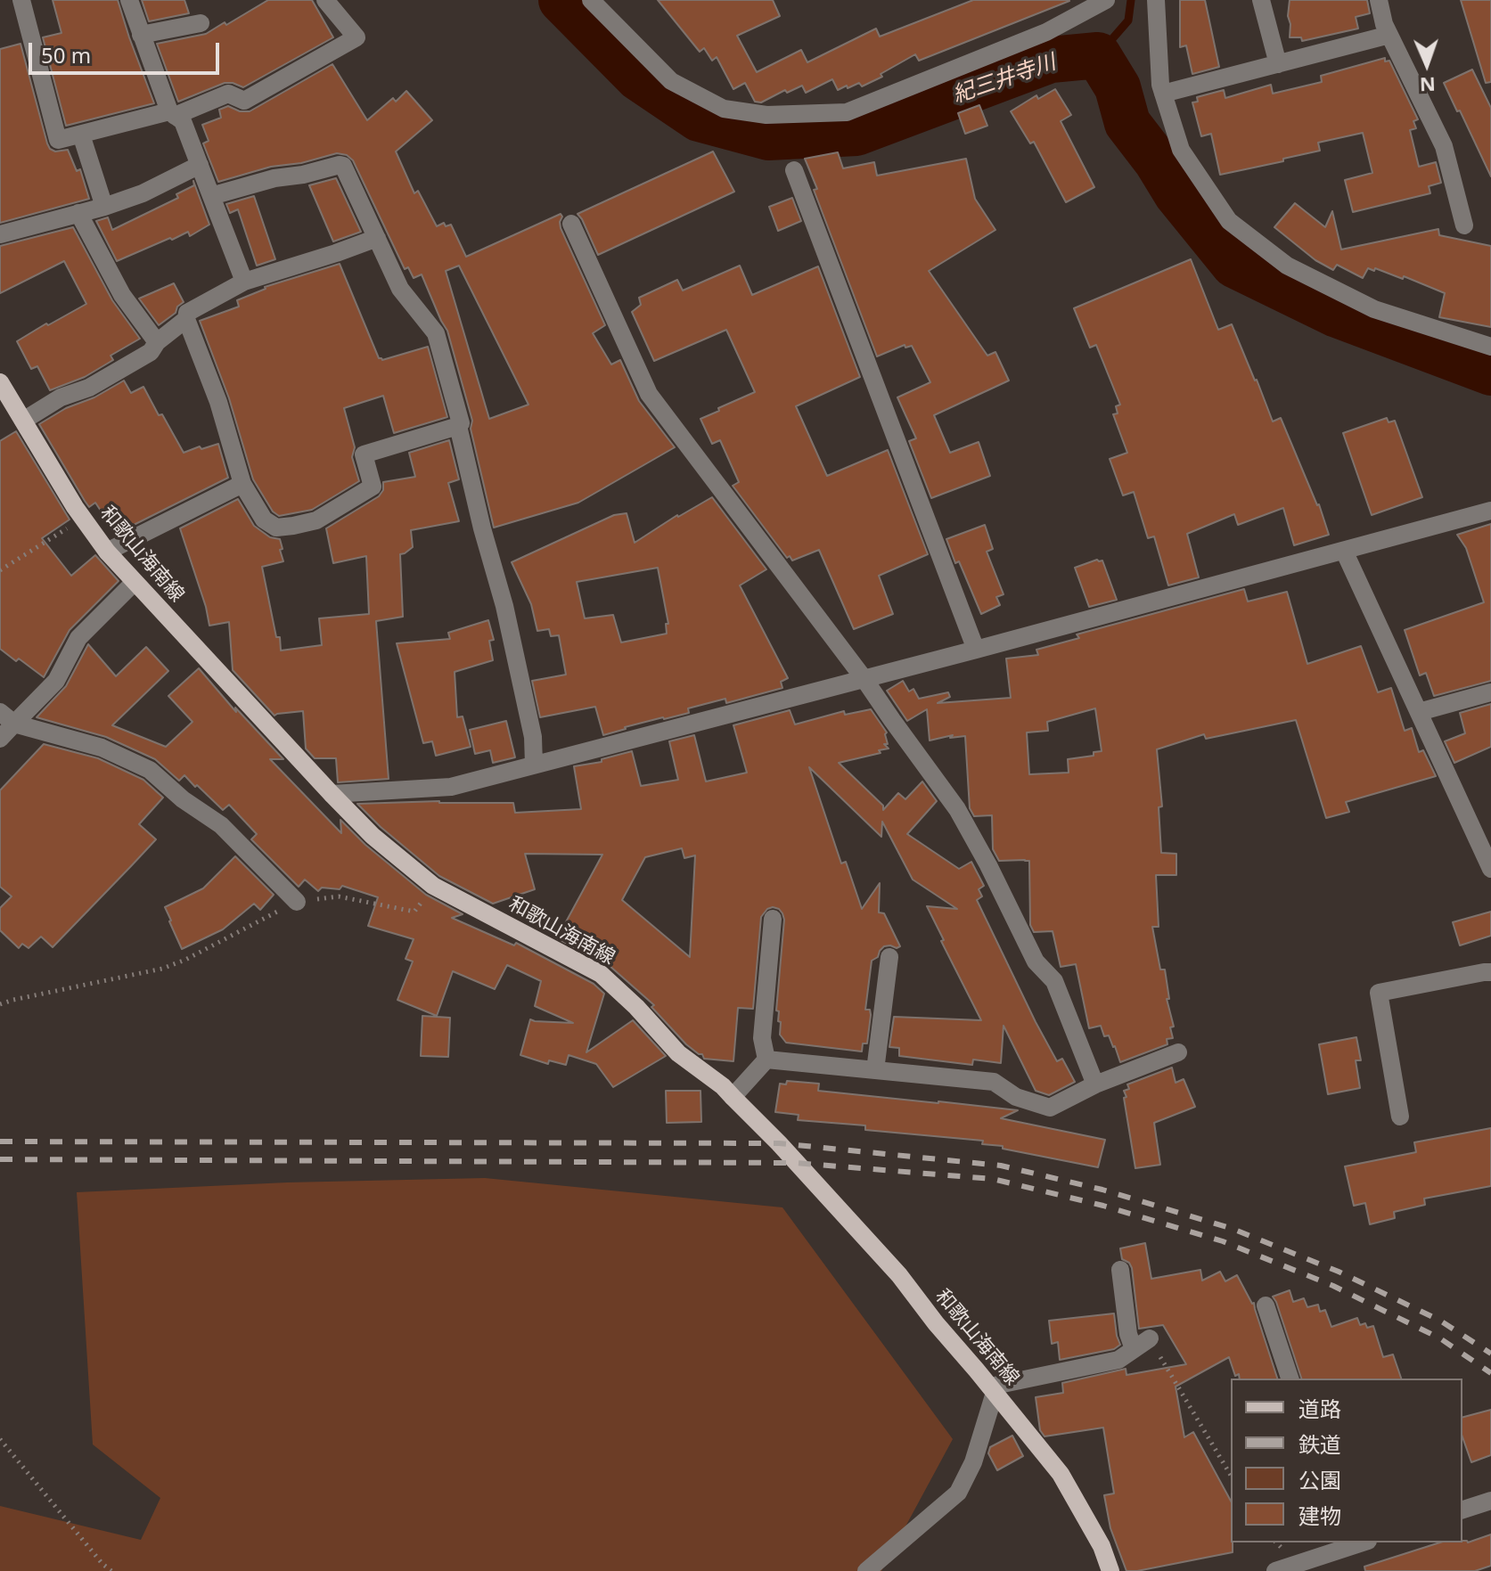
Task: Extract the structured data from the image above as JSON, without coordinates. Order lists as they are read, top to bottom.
{
  "streets": {
    "main road": ["和歌山海南線"]
  },
  "water": ["紀三井寺川"],
  "legend": [
    "道路",
    "鉄道",
    "公園",
    "建物"
  ],
  "scale_bar": "50 m",
  "north": "bottom"
}
